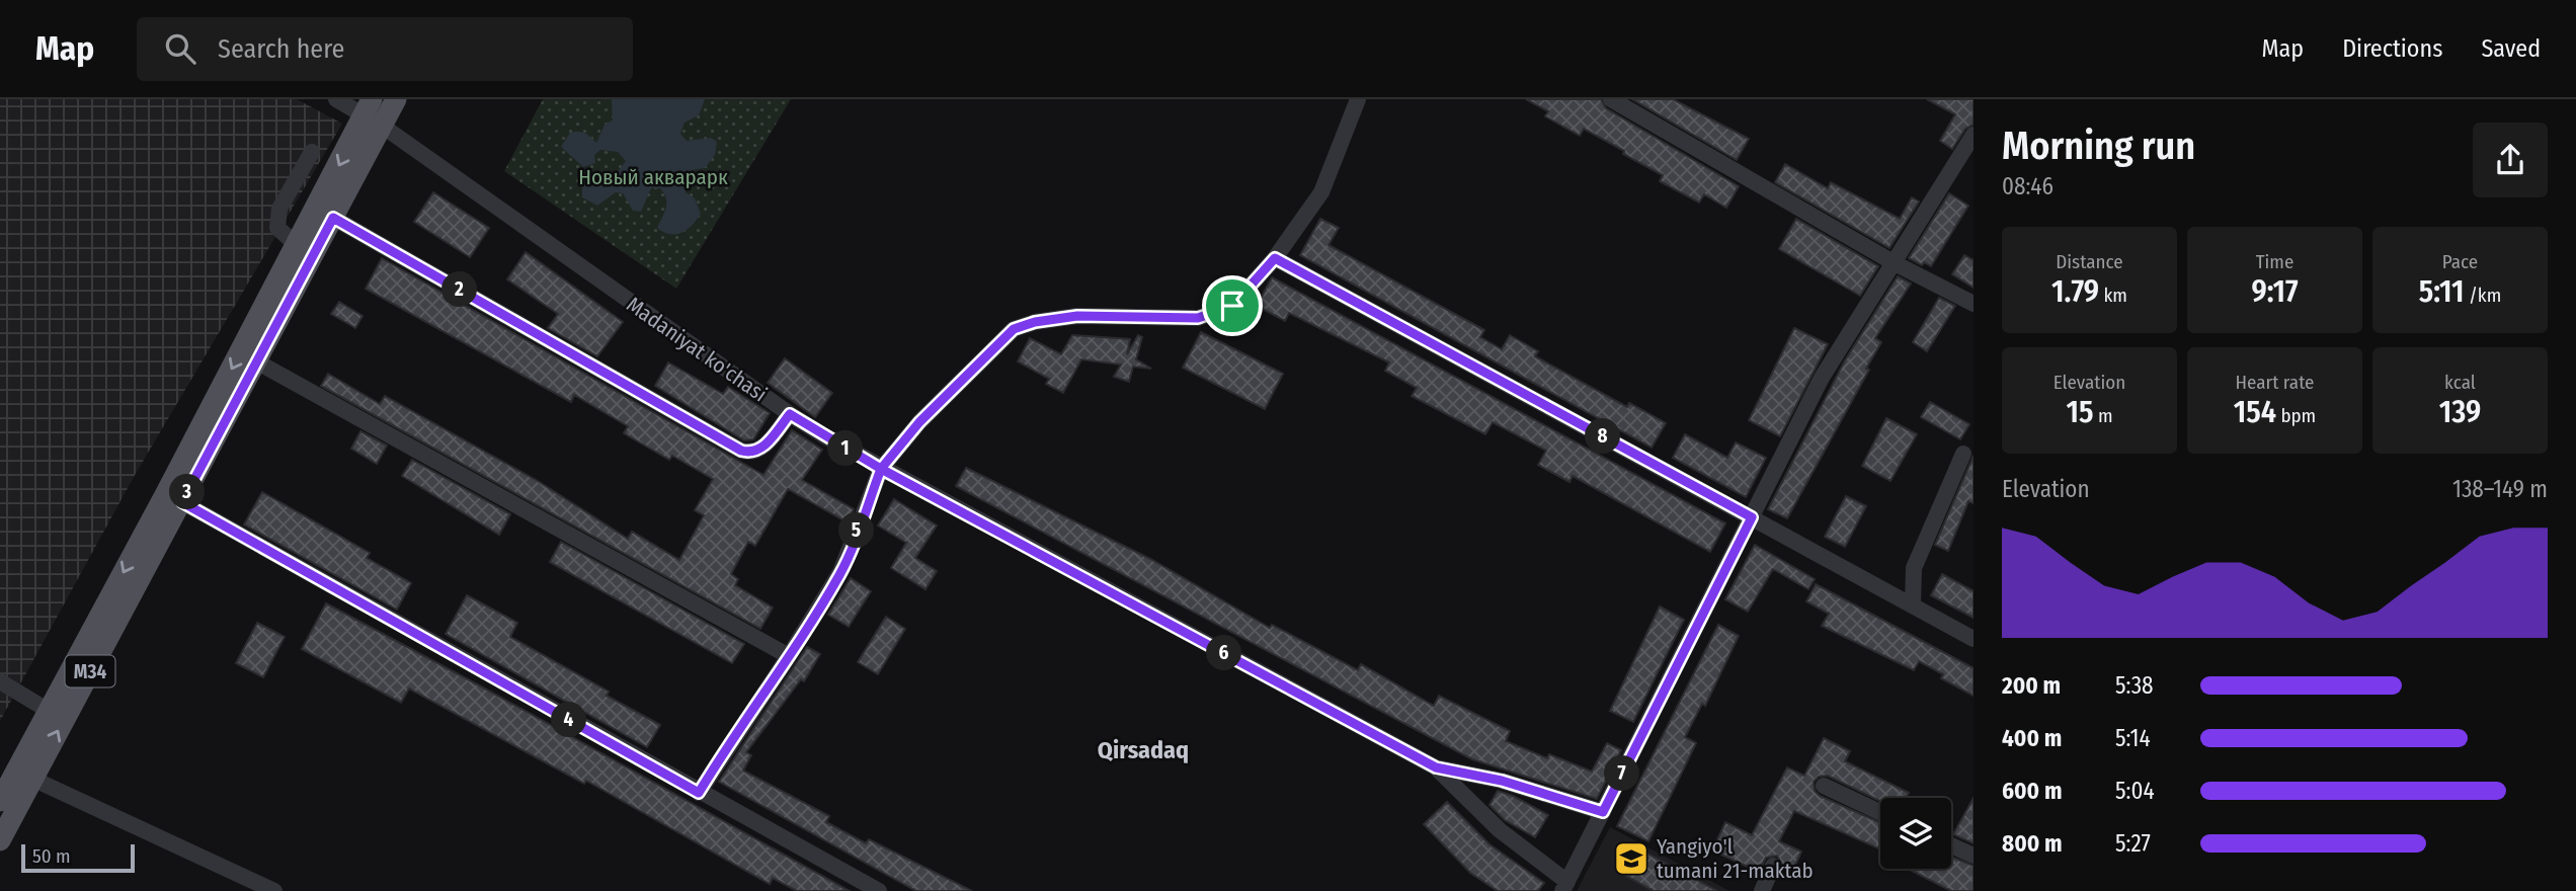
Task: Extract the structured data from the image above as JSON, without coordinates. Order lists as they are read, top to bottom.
{
  "streets": {
    "main road": ["M34"],
    "street": ["Madaniyat ko'chasi"]
  },
  "crossings": [
    ["Madaniyat ko'chasi", "M34"]
  ],
  "districts": ["Qirsadaq"],
  "parks": ["Новый акварарк"],
  "places": {
    "school or university": ["Yangiyo'l tumani 21-maktab"]
  },
  "scale_bar": "50 m",
  "page": {
    "header": "Map",
    "search": "Search here",
    "nav": ["Map", "Directions", "Saved"],
    "heading": ["Morning run", "08:46"],
    "stats": [
      ["Distance", "1.79 km"],
      ["Time", "9:17"],
      ["Pace", "5:11 /km"],
      ["Elevation", "15 m"],
      ["Heart rate", "154 bpm"],
      ["kcal", "139"]
    ],
    "pins": [
      "2",
      "8",
      "1",
      "3",
      "5",
      "6",
      "4",
      "7"
    ],
    "chart": ["Elevation", "138–149 m"],
    "list": [
      {
        "name": "200 m",
        "note": "5:38"
      },
      {
        "name": "400 m",
        "note": "5:14"
      },
      {
        "name": "600 m",
        "note": "5:04"
      },
      {
        "name": "800 m",
        "note": "5:27"
      }
    ],
    "scale": "50 m"
  }
}
